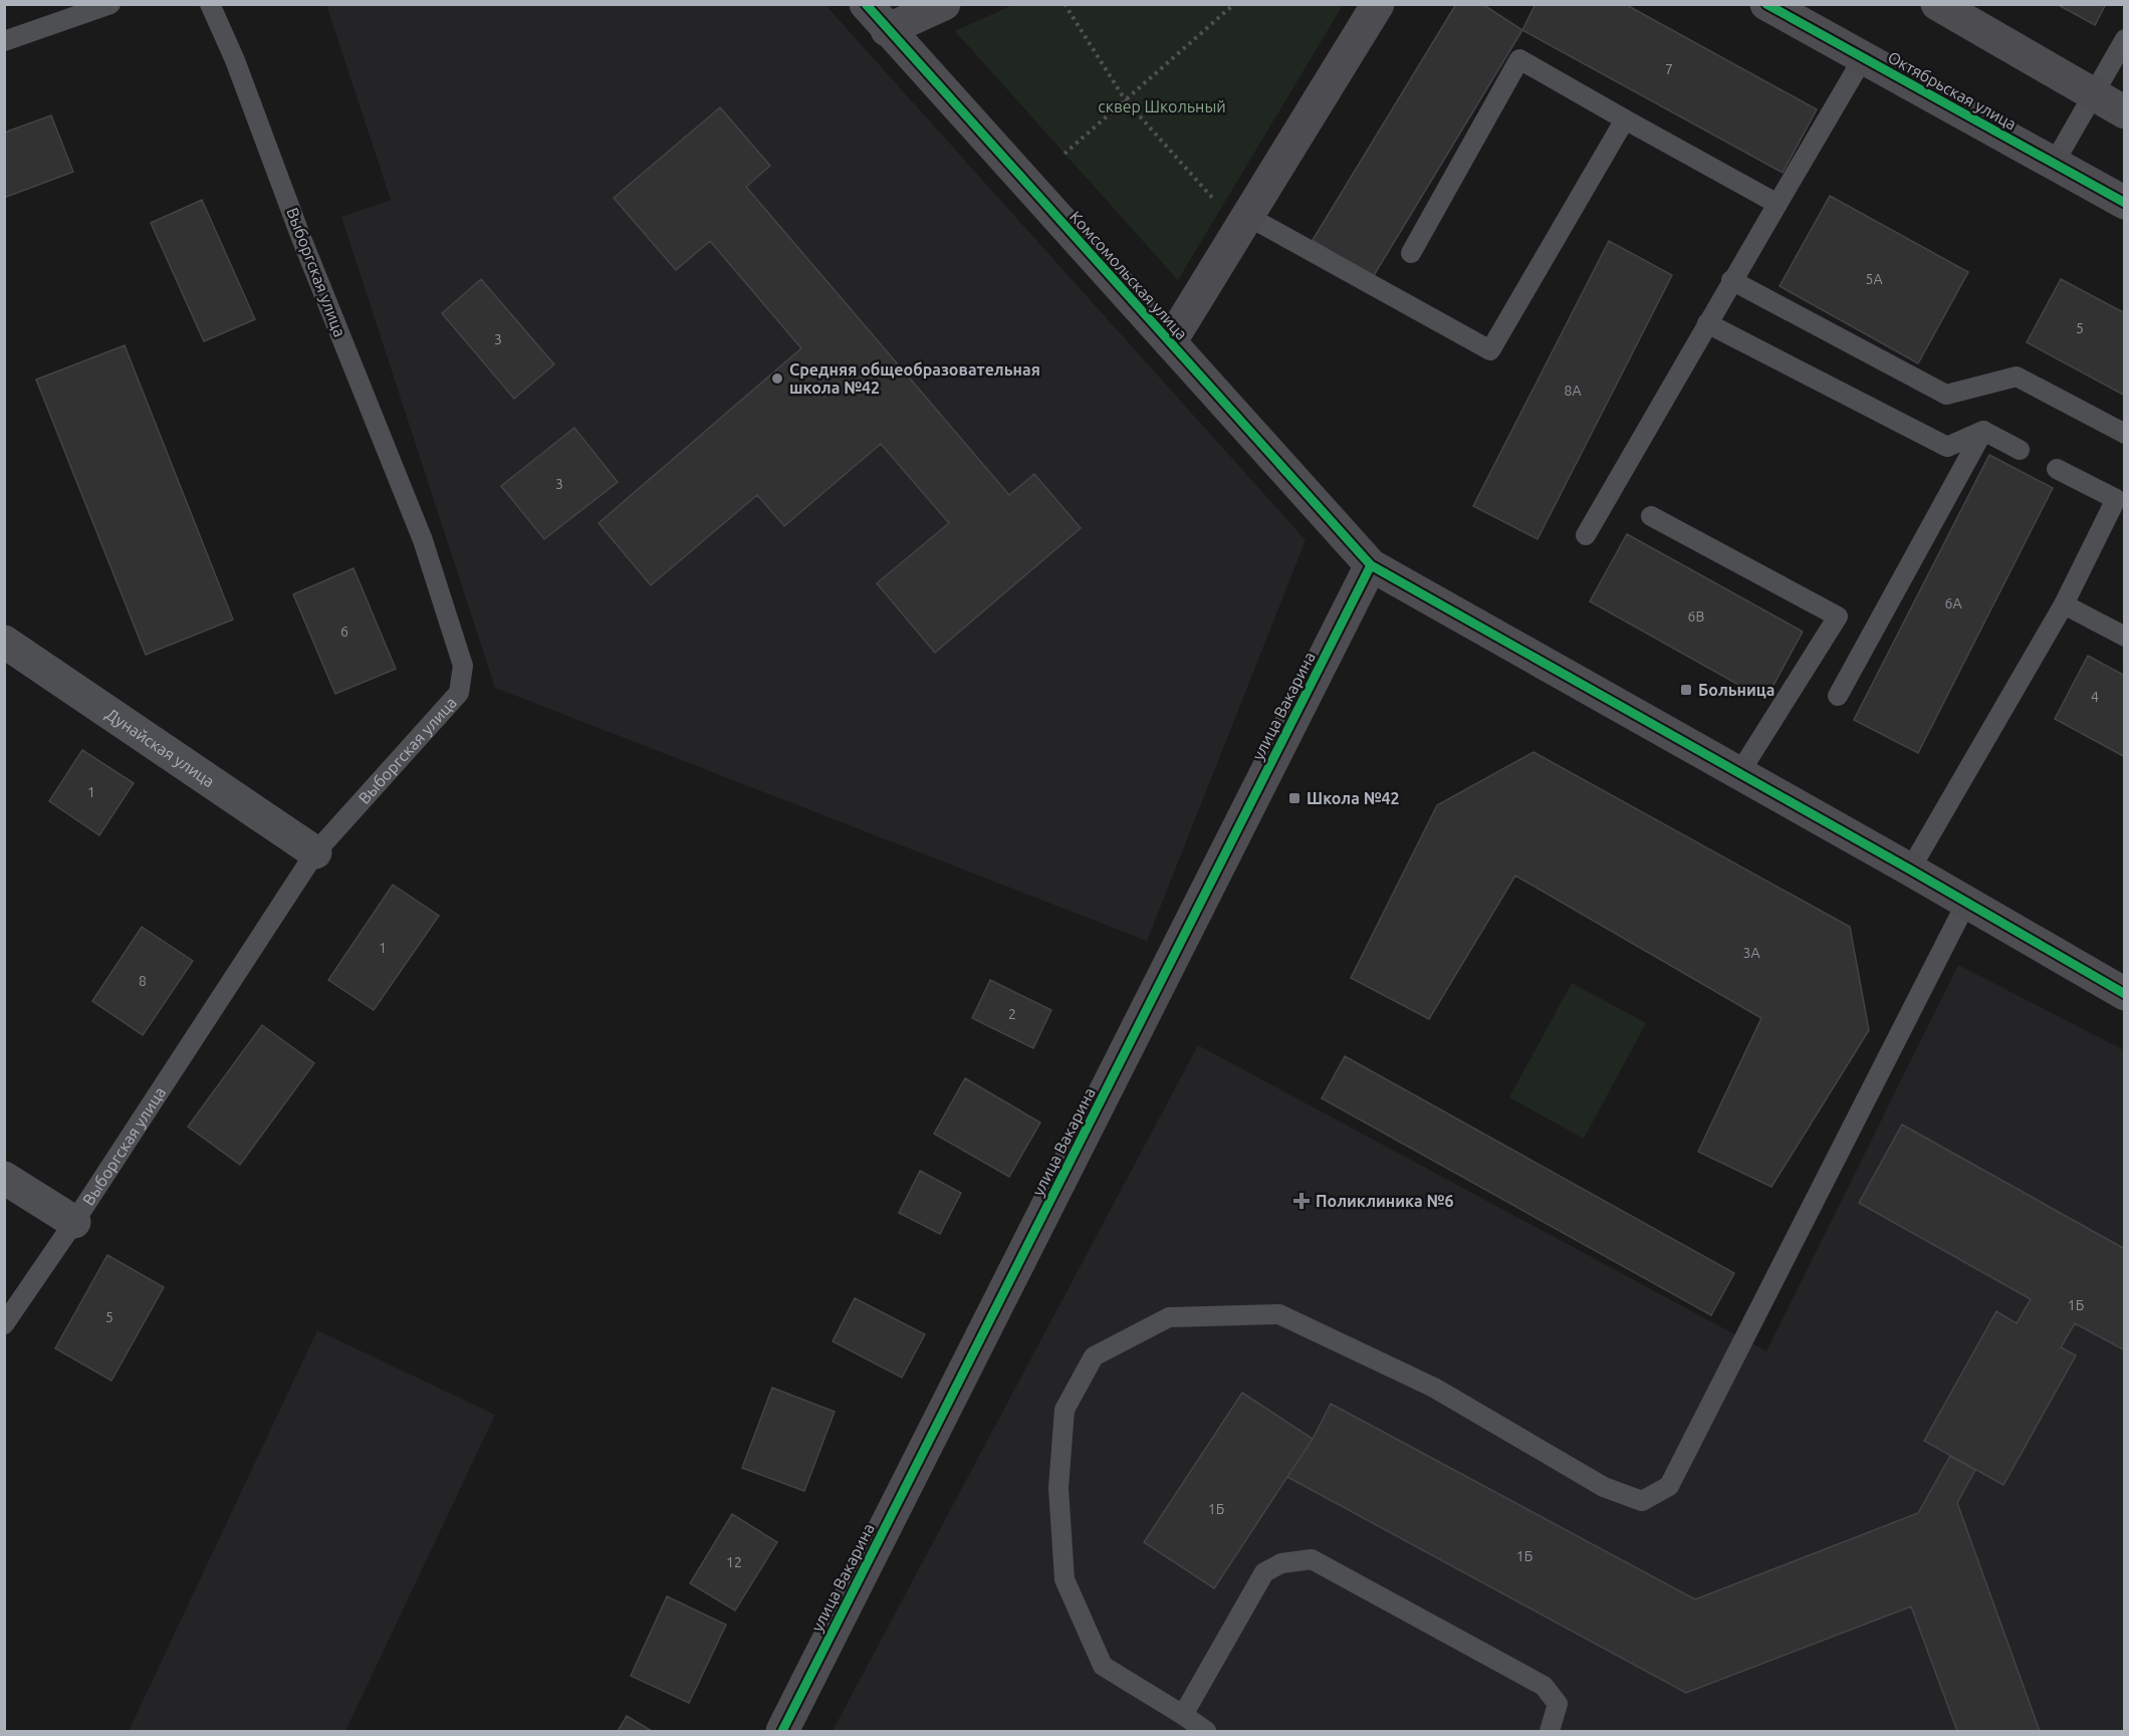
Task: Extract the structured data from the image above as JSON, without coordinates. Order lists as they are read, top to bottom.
{
  "streets": {
    "street": [
      "Октябрьская улица",
      "Комсомольская улица",
      "улица Вакарина",
      "Дунайская улица"
    ],
    "lane": ["Выборгская улица"]
  },
  "crossings": [
    ["Выборгская улица", "Дунайская улица"],
    ["Комсомольская улица", "улица Вакарина"]
  ],
  "parks": ["сквер Школьный"],
  "places": {
    "other": ["Средняя общеобразовательная школа №42"],
    "transit": ["Больница", "Школа №42"],
    "health": ["Поликлиника №6"]
  },
  "house_numbers": [
    "7",
    "5А",
    "5",
    "3",
    "8А",
    "3",
    "6А",
    "6В",
    "6",
    "4",
    "1",
    "1",
    "3А",
    "8",
    "2",
    "1Б",
    "5",
    "1Б",
    "1Б",
    "12"
  ]
}
